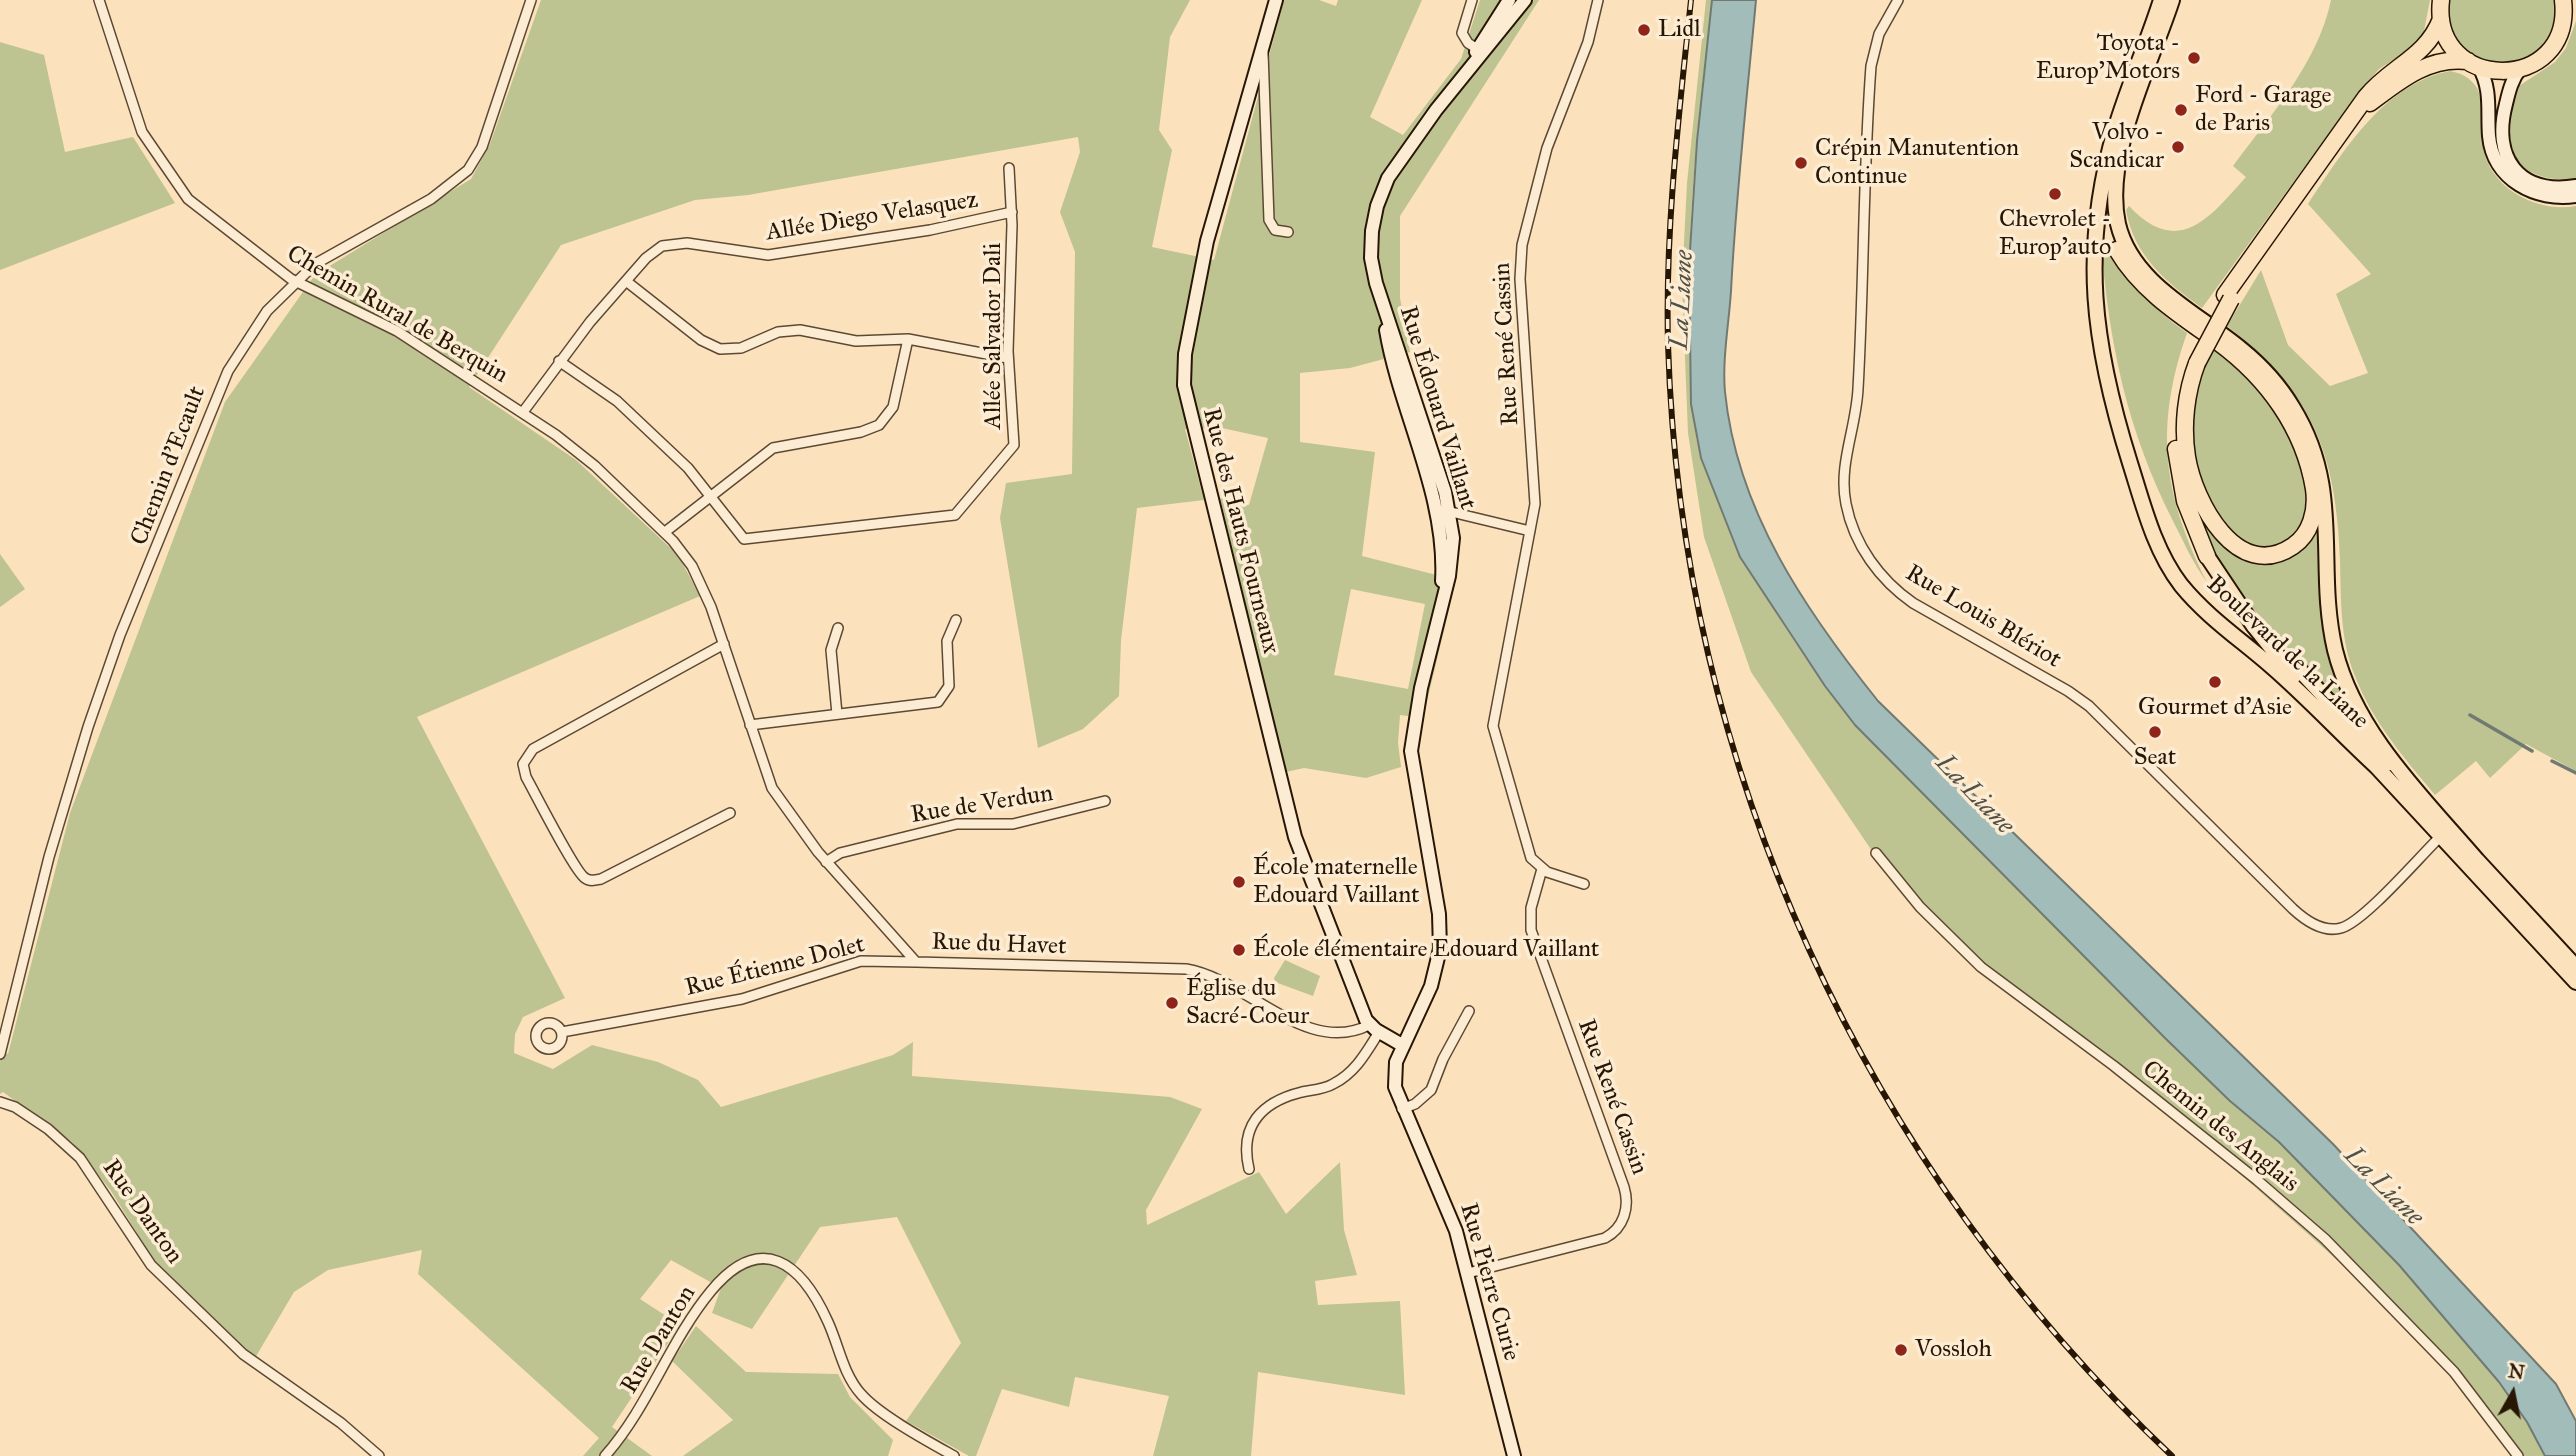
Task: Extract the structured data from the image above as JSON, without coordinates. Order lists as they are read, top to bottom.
{
  "streets": {
    "main road": ["Boulevard de la Liane"],
    "street": [
      "Allée Diego Velasquez",
      "Chemin Rural de Berquin",
      "Allée Salvador Dali",
      "Rue René Cassin",
      "Rue Édouard Vaillant",
      "Chemin d'Ecault",
      "Rue des Hauts Fourneaux",
      "Rue Louis Blériot",
      "Rue de Verdun",
      "Rue du Havet",
      "Rue Étienne Dolet",
      "Chemin des Anglais",
      "Rue Danton",
      "Rue Pierre Curie"
    ]
  },
  "crossings": [
    ["Allée Diego Velasquez", "Chemin Rural de Berquin"],
    ["Allée Diego Velasquez", "Allée Salvador Dali"],
    ["Chemin Rural de Berquin", "Chemin d'Ecault"],
    ["Chemin Rural de Berquin", "Rue du Havet"],
    ["Rue René Cassin", "Rue Pierre Curie"],
    ["Rue Édouard Vaillant", "Rue Pierre Curie"],
    ["Rue des Hauts Fourneaux", "Rue du Havet"],
    ["Rue Louis Blériot", "Boulevard de la Liane"],
    ["Rue de Verdun", "Rue du Havet"],
    ["Rue du Havet", "Rue Étienne Dolet"]
  ],
  "water": ["La Liane"],
  "places": [
    "Lidl",
    "Toyota - Europ'Motors",
    "Ford - Garage de Paris",
    "Volvo - Scandicar",
    "Crépin Manutention Continue",
    "Chevrolet - Europ'auto",
    "Gourmet d'Asie",
    "Seat",
    "École maternelle Edouard Vaillant",
    "École élémentaire Edouard Vaillant",
    "Église du Sacré-Coeur",
    "Vossloh"
  ],
  "north": "top"
}
